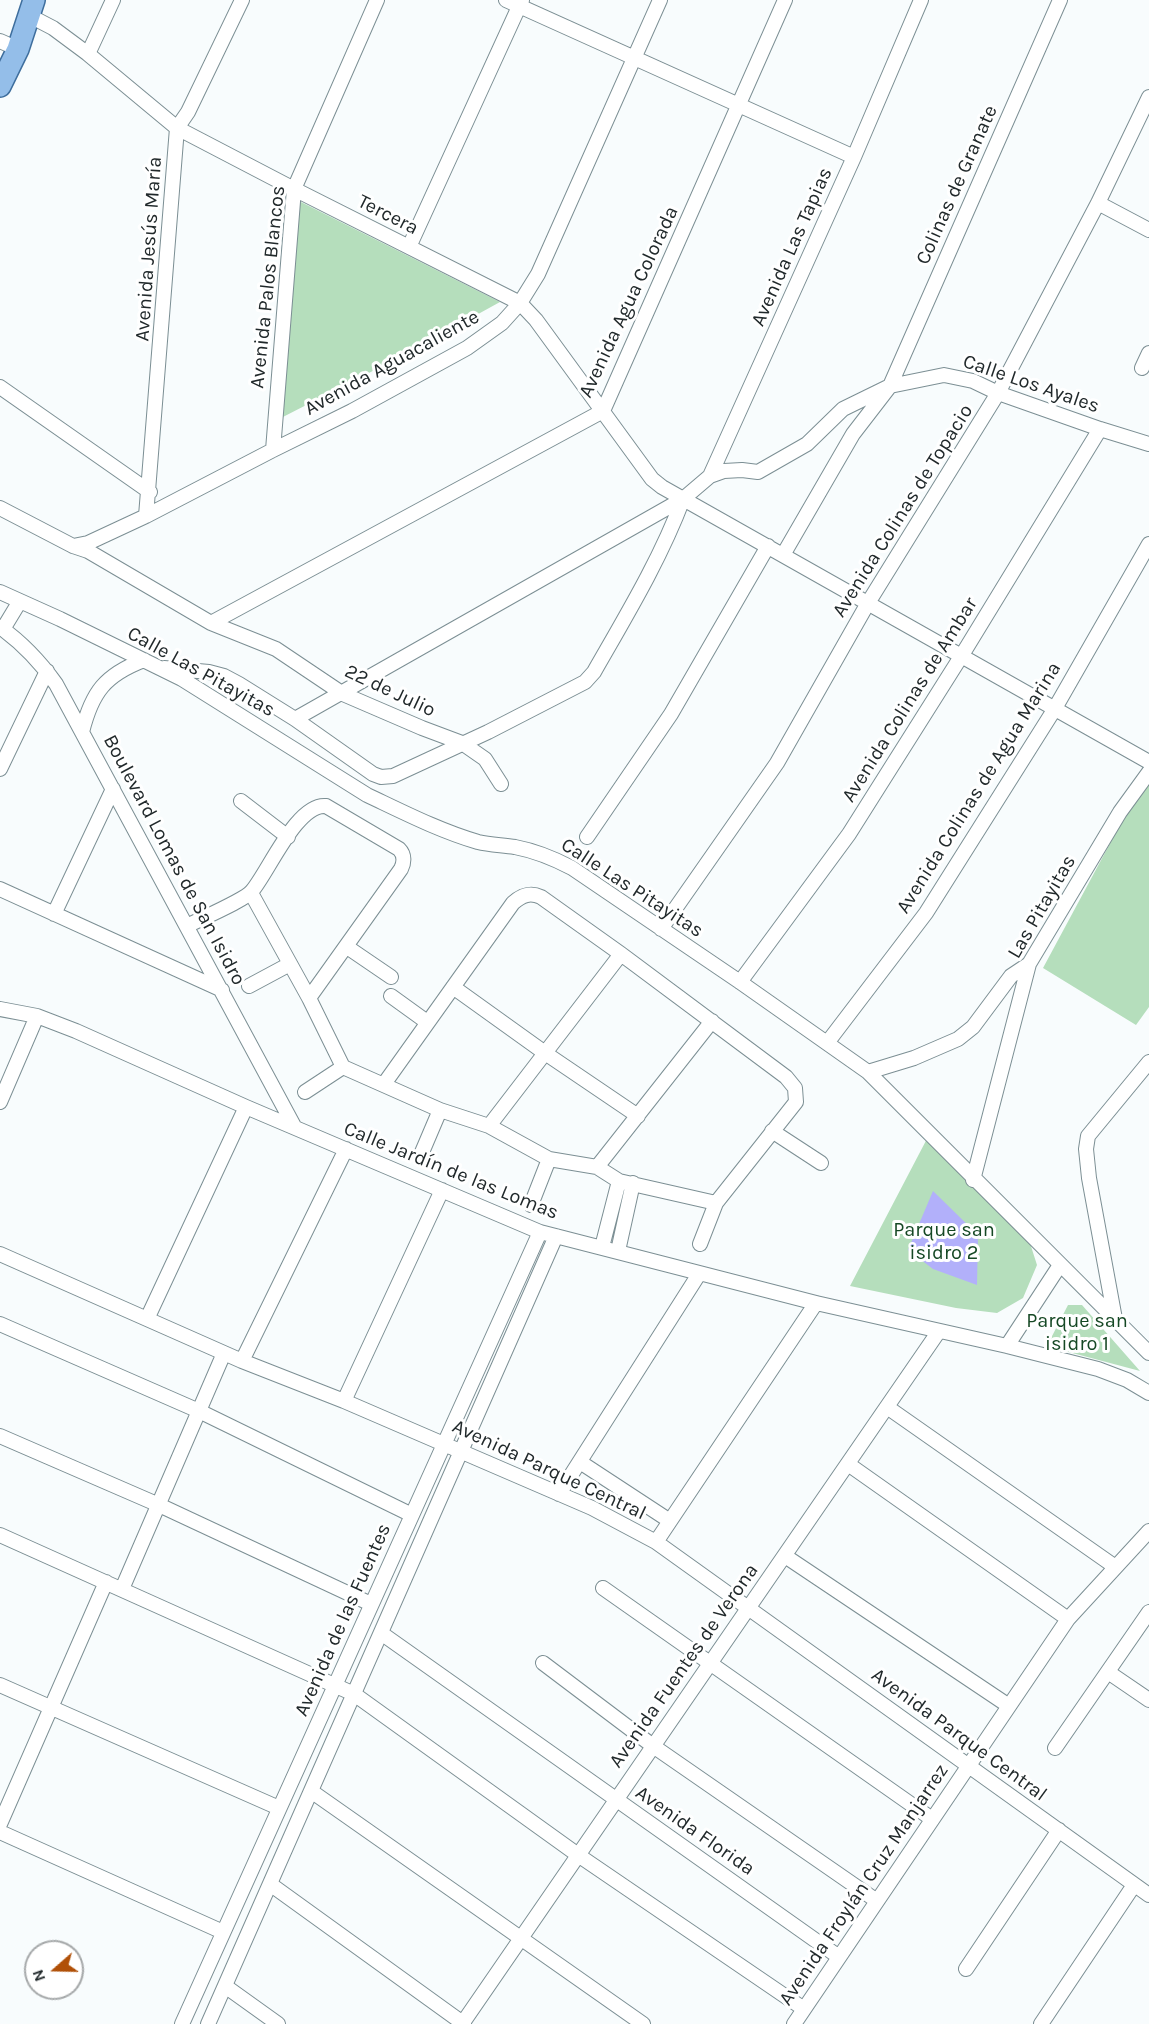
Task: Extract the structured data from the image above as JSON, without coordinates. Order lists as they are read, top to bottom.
{
  "streets": {
    "street": [
      "Colinas de Granate",
      "Tercera",
      "Avenida Las Tapias",
      "Avenida Jesús María",
      "Avenida Palos Blancos",
      "Avenida Agua Colorada",
      "Avenida Aguacaliente",
      "Calle Los Ayales",
      "Avenida Colinas de Topacio",
      "Calle Las Pitayitas",
      "22 de Julio",
      "Avenida Colinas de Ambar",
      "Avenida Colinas de Agua Marina",
      "Boulevard Lomas de San Isidro",
      "Las Pitayitas",
      "Calle Jardín de las Lomas",
      "Avenida Parque Central",
      "Avenida de las Fuentes",
      "Avenida Fuentes de Verona",
      "Avenida Florida",
      "Avenida Froylán Cruz Manjarrez"
    ]
  },
  "crossings": [
    ["Colinas de Granate", "Tercera"],
    ["Colinas de Granate", "Calle Los Ayales"],
    ["Tercera", "Avenida Las Tapias"],
    ["Tercera", "Avenida Jesús María"],
    ["Tercera", "Avenida Palos Blancos"],
    ["Tercera", "Avenida Agua Colorada"],
    ["Tercera", "Avenida Aguacaliente"],
    ["Tercera", "Avenida Colinas de Topacio"],
    ["Tercera", "Avenida Colinas de Ambar"],
    ["Tercera", "Avenida Colinas de Agua Marina"],
    ["Avenida Las Tapias", "Calle Los Ayales"],
    ["Avenida Las Tapias", "22 de Julio"],
    ["Avenida Jesús María", "Avenida Aguacaliente"],
    ["Avenida Palos Blancos", "Avenida Aguacaliente"],
    ["Avenida Agua Colorada", "22 de Julio"],
    ["Avenida Aguacaliente", "22 de Julio"],
    ["Calle Los Ayales", "Avenida Colinas de Topacio"],
    ["Calle Los Ayales", "Avenida Colinas de Ambar"],
    ["Avenida Colinas de Topacio", "Calle Las Pitayitas"],
    ["Calle Las Pitayitas", "Avenida Colinas de Ambar"],
    ["Calle Las Pitayitas", "Avenida Colinas de Agua Marina"],
    ["Calle Las Pitayitas", "Las Pitayitas"],
    ["Boulevard Lomas de San Isidro", "Calle Jardín de las Lomas"],
    ["Calle Jardín de las Lomas", "Avenida de las Fuentes"],
    ["Calle Jardín de las Lomas", "Avenida Fuentes de Verona"],
    ["Avenida Parque Central", "Avenida de las Fuentes"],
    ["Avenida Parque Central", "Avenida Fuentes de Verona"],
    ["Avenida Parque Central", "Avenida Froylán Cruz Manjarrez"],
    ["Avenida de las Fuentes", "Avenida Florida"],
    ["Avenida Fuentes de Verona", "Avenida Florida"],
    ["Avenida Florida", "Avenida Froylán Cruz Manjarrez"]
  ],
  "parks": ["Parque san isidro 2", "Parque san isidro 1"],
  "north": "left"
}
